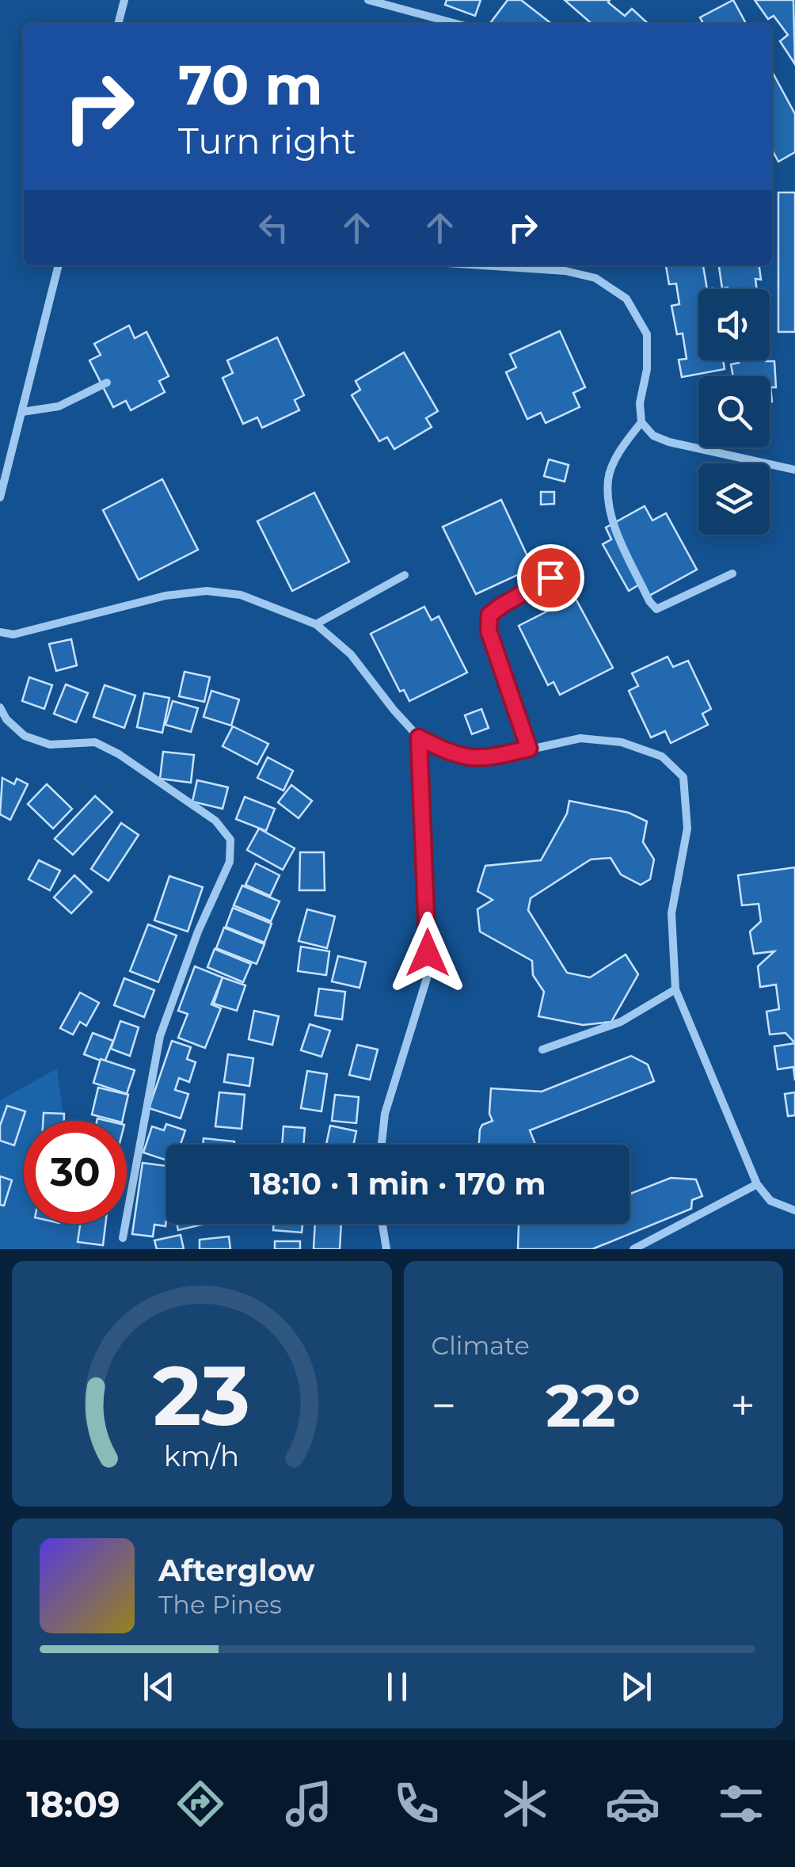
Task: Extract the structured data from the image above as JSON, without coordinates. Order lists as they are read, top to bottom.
{
  "page": {
    "turn": ["70 m", "Turn right"],
    "limit": "30",
    "trip": "18:10 · 1 min · 170 m",
    "tile": "Climate",
    "heat": ["−", "22°", "+"],
    "song": ["Afterglow", "The Pines"],
    "tabs": "18:09",
    "gauge": ["23", "km/h"]
  }
}
